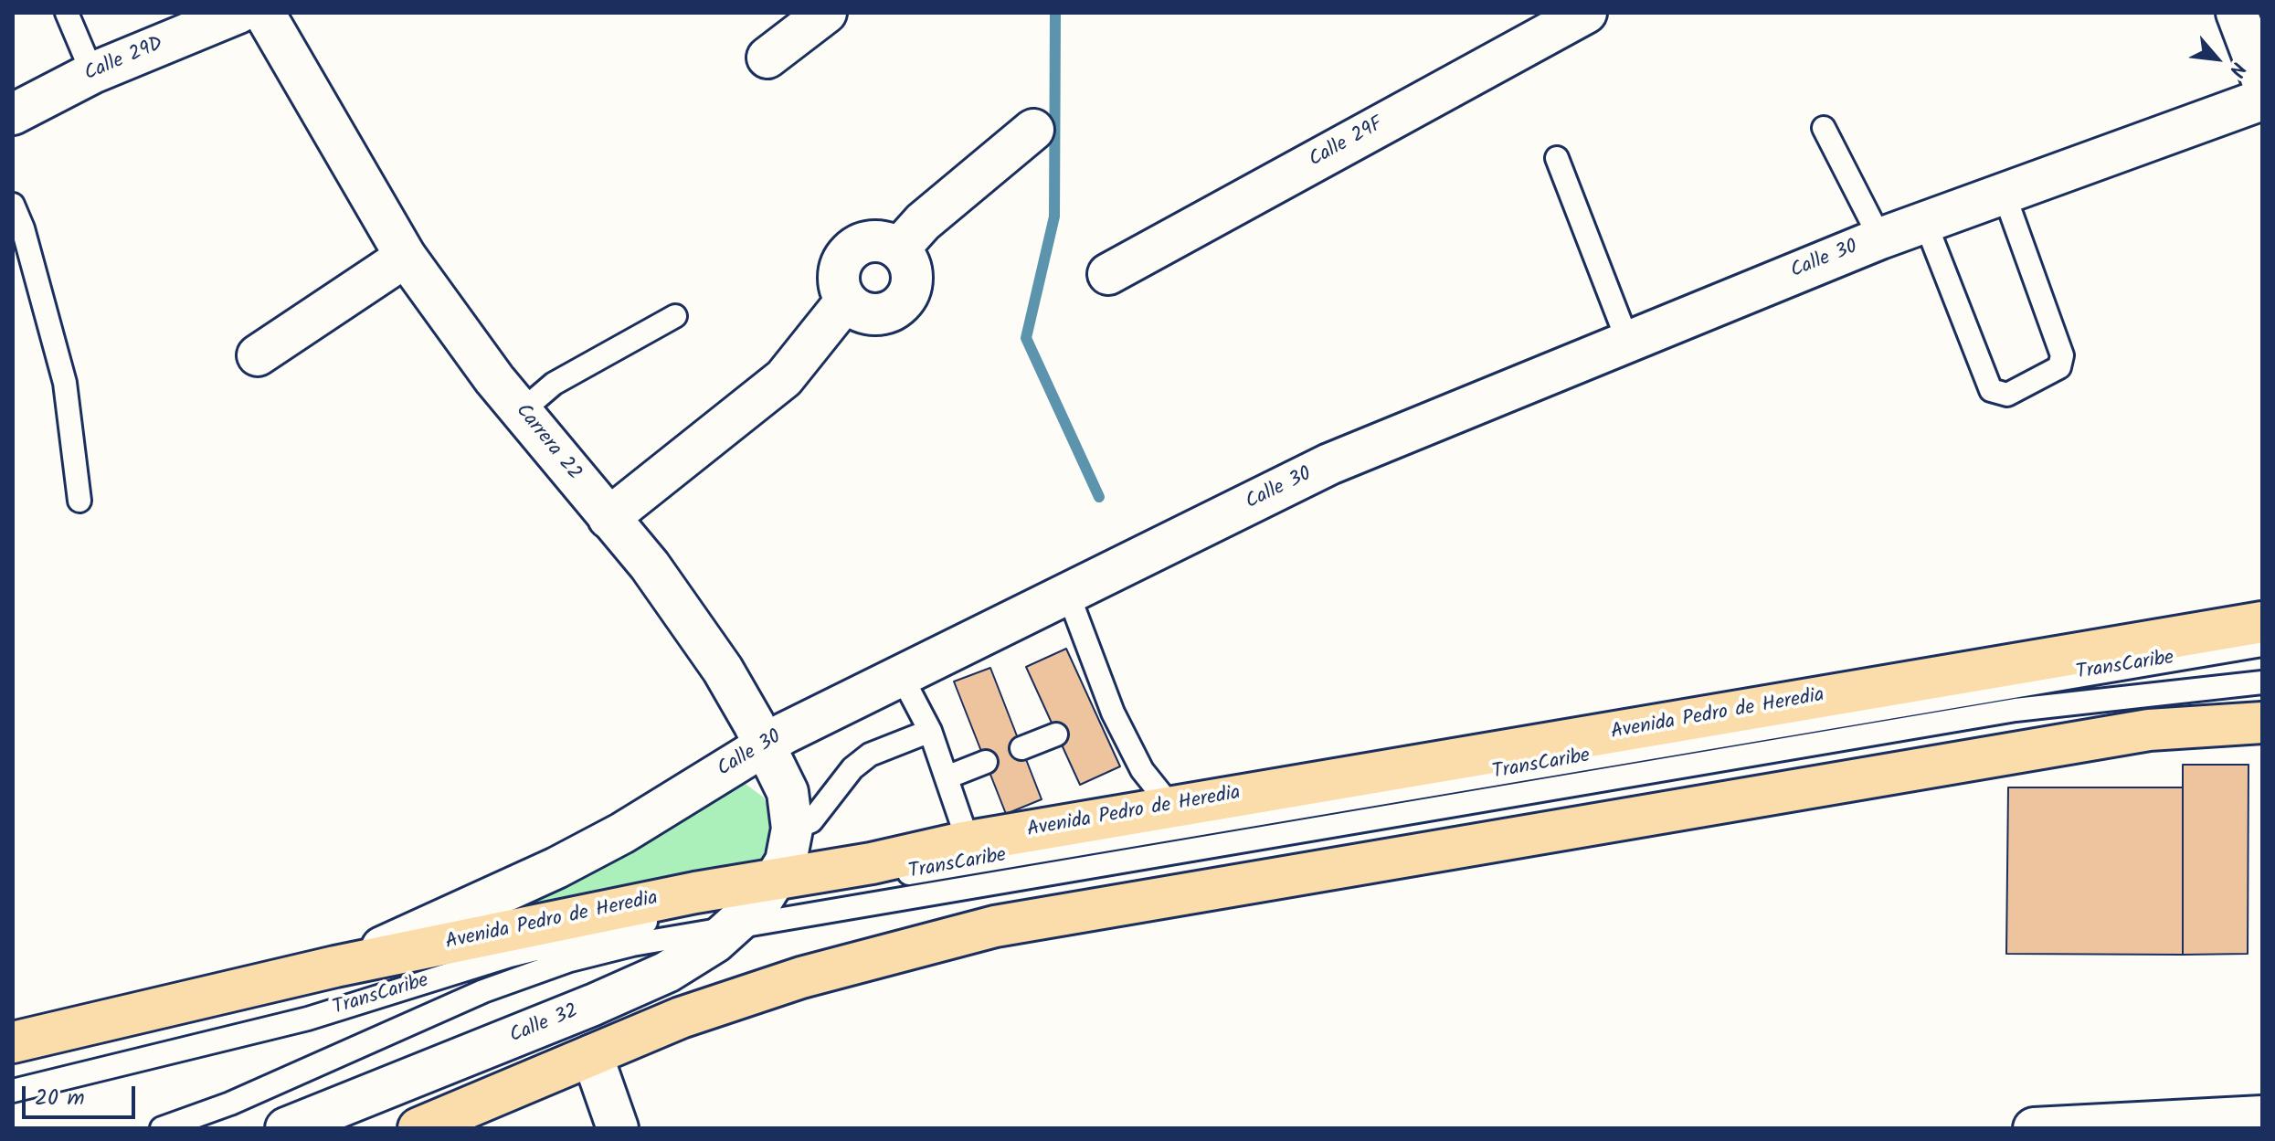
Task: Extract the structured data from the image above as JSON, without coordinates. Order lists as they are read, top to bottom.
{
  "streets": {
    "highway": ["Avenida Pedro de Heredia"],
    "street": [
      "Calle 29D",
      "Calle 29F",
      "Calle 30",
      "Carrera 22",
      "Calle 32"
    ],
    "lane": ["TransCaribe"]
  },
  "crossings": [
    ["Calle 30", "Carrera 22"],
    ["Calle 30", "Avenida Pedro de Heredia"],
    ["Carrera 22", "TransCaribe"],
    ["Carrera 22", "Avenida Pedro de Heredia"],
    ["Carrera 22", "Calle 32"],
    ["TransCaribe", "Avenida Pedro de Heredia"],
    ["TransCaribe", "Calle 32"],
    ["Avenida Pedro de Heredia", "Calle 32"]
  ],
  "scale_bar": "20 m",
  "north": "bottom right"
}
